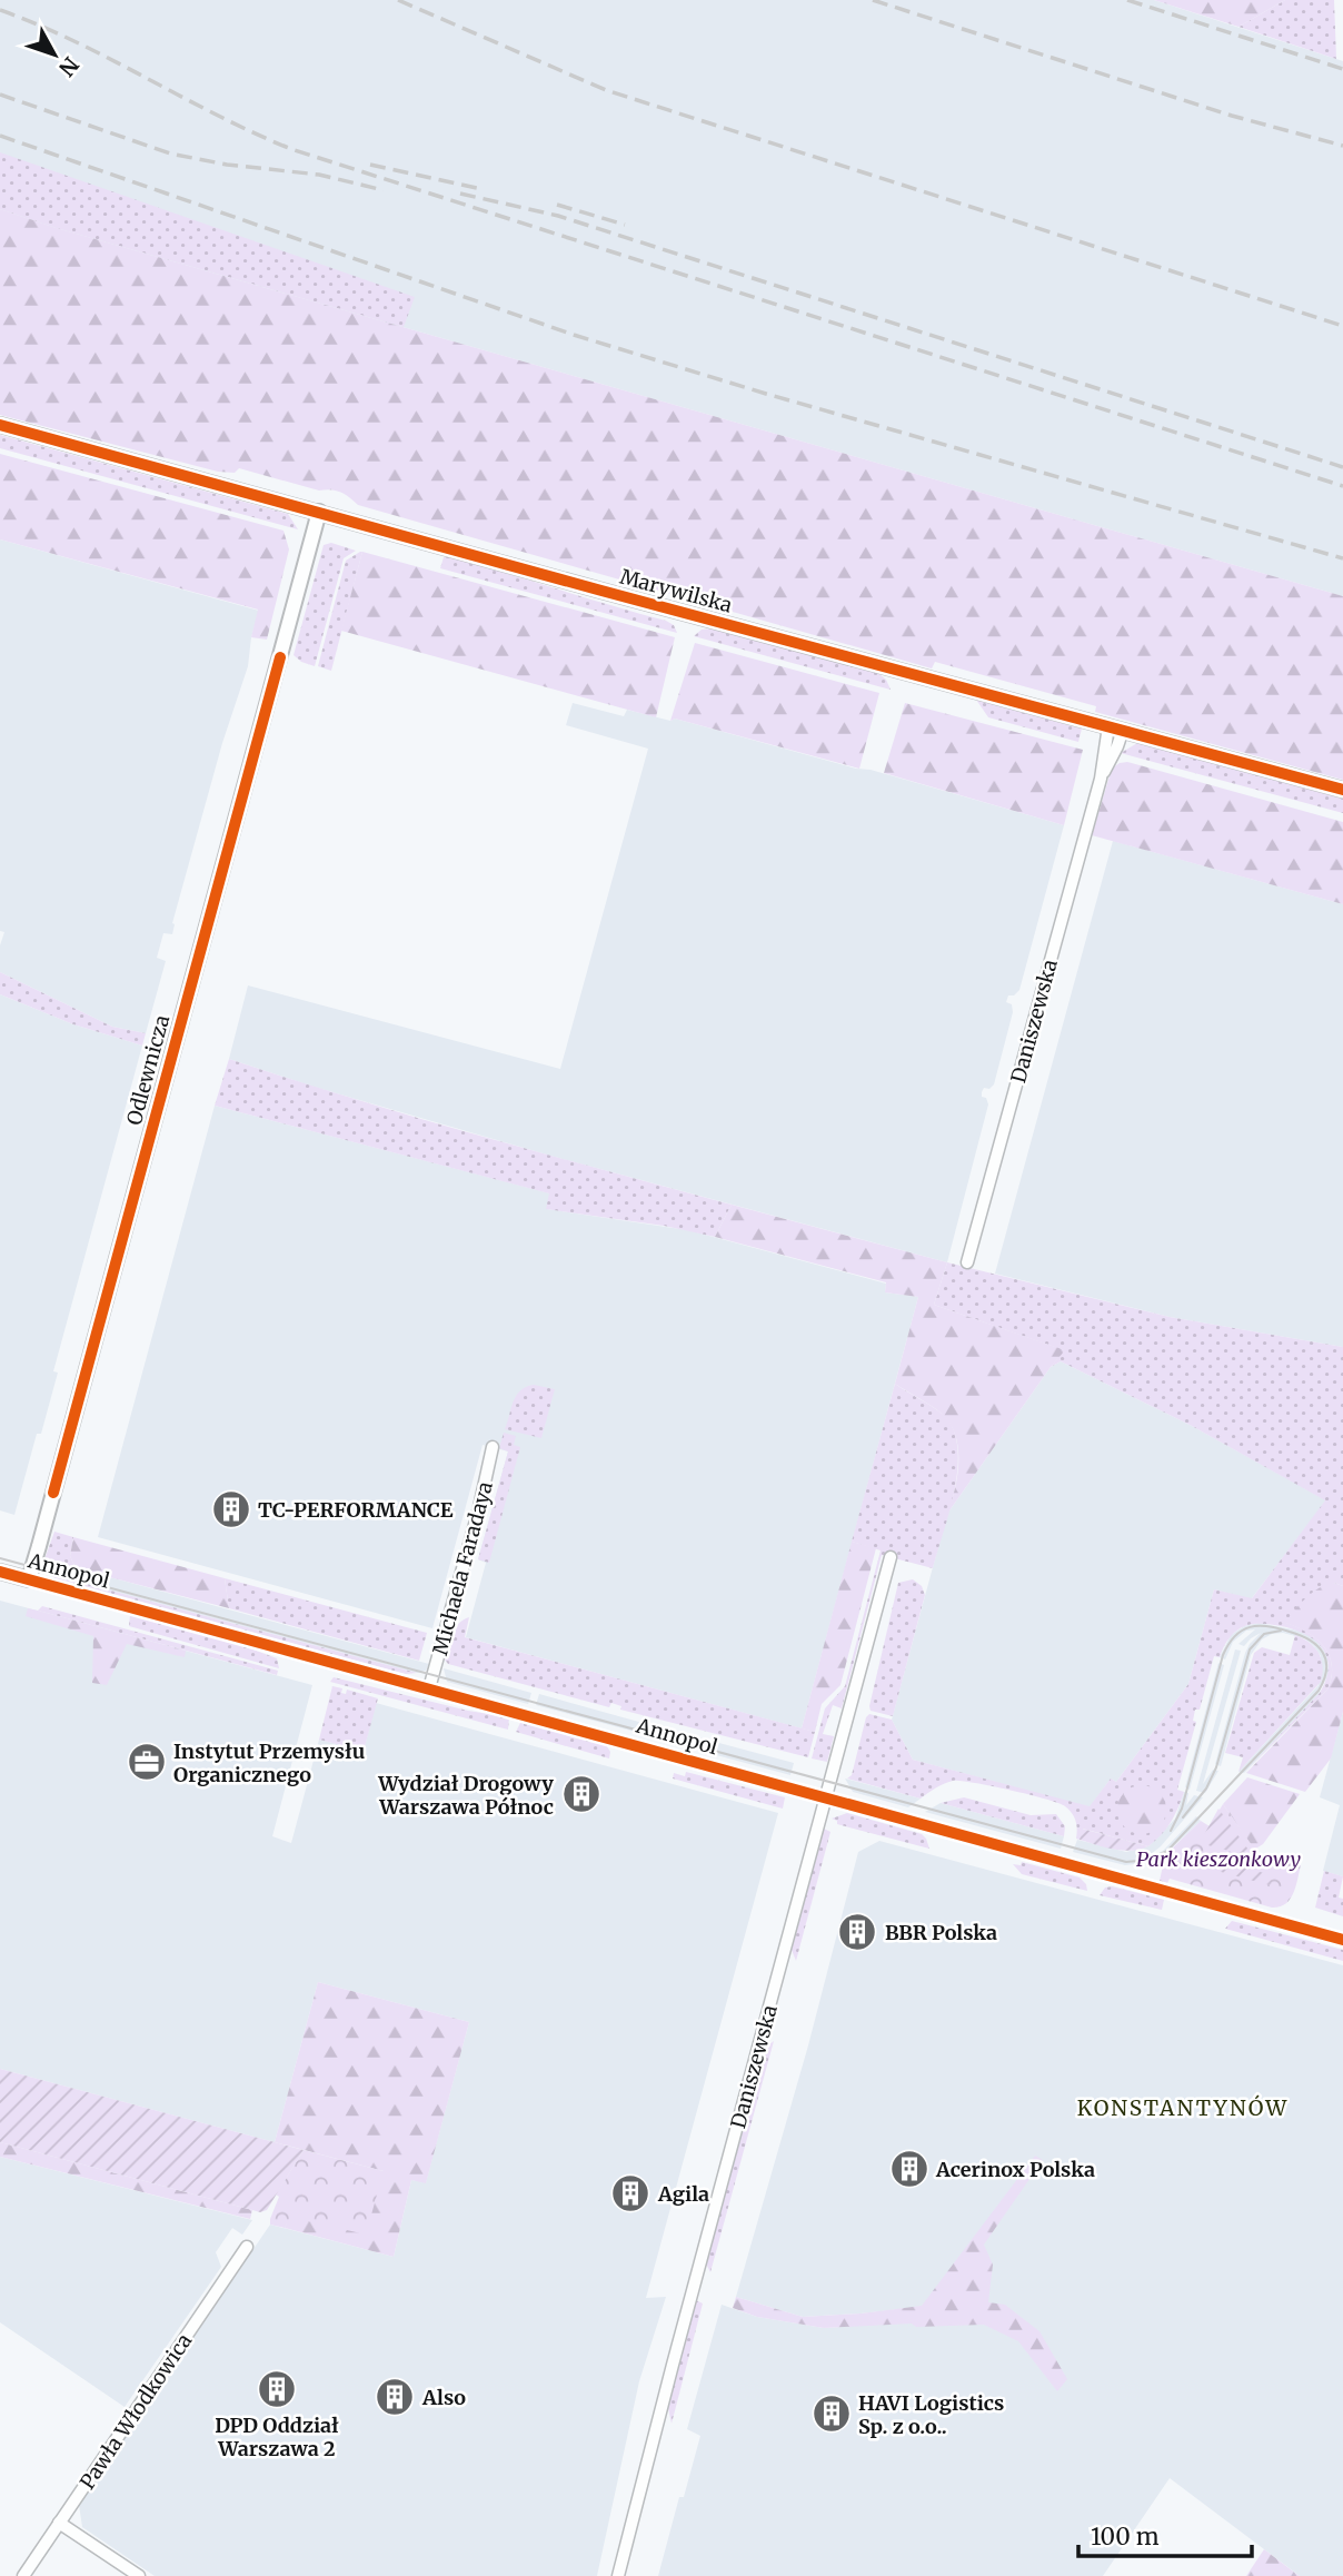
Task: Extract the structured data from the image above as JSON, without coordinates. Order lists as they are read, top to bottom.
{
  "streets": {
    "main road": ["Marywilska", "Odlewnicza", "Annopol"],
    "street": ["Daniszewska", "Michaela Faradaya", "Pawła Włodkowica"]
  },
  "crossings": [
    ["Marywilska", "Daniszewska"],
    ["Marywilska", "Odlewnicza"],
    ["Daniszewska", "Annopol"],
    ["Odlewnicza", "Annopol"],
    ["Michaela Faradaya", "Annopol"]
  ],
  "districts": ["KONSTANTYNÓW"],
  "parks": ["Park kieszonkowy"],
  "places": {
    "building": [
      "TC-PERFORMANCE",
      "Wydział Drogowy Warszawa Północ",
      "BBR Polska",
      "Acerinox Polska",
      "Agila",
      "DPD Oddział Warszawa 2",
      "Also",
      "HAVI Logistics Sp. z o.o.."
    ],
    "office": ["Instytut Przemysłu Organicznego"]
  },
  "scale_bar": "100 m",
  "north": "bottom right"
}
